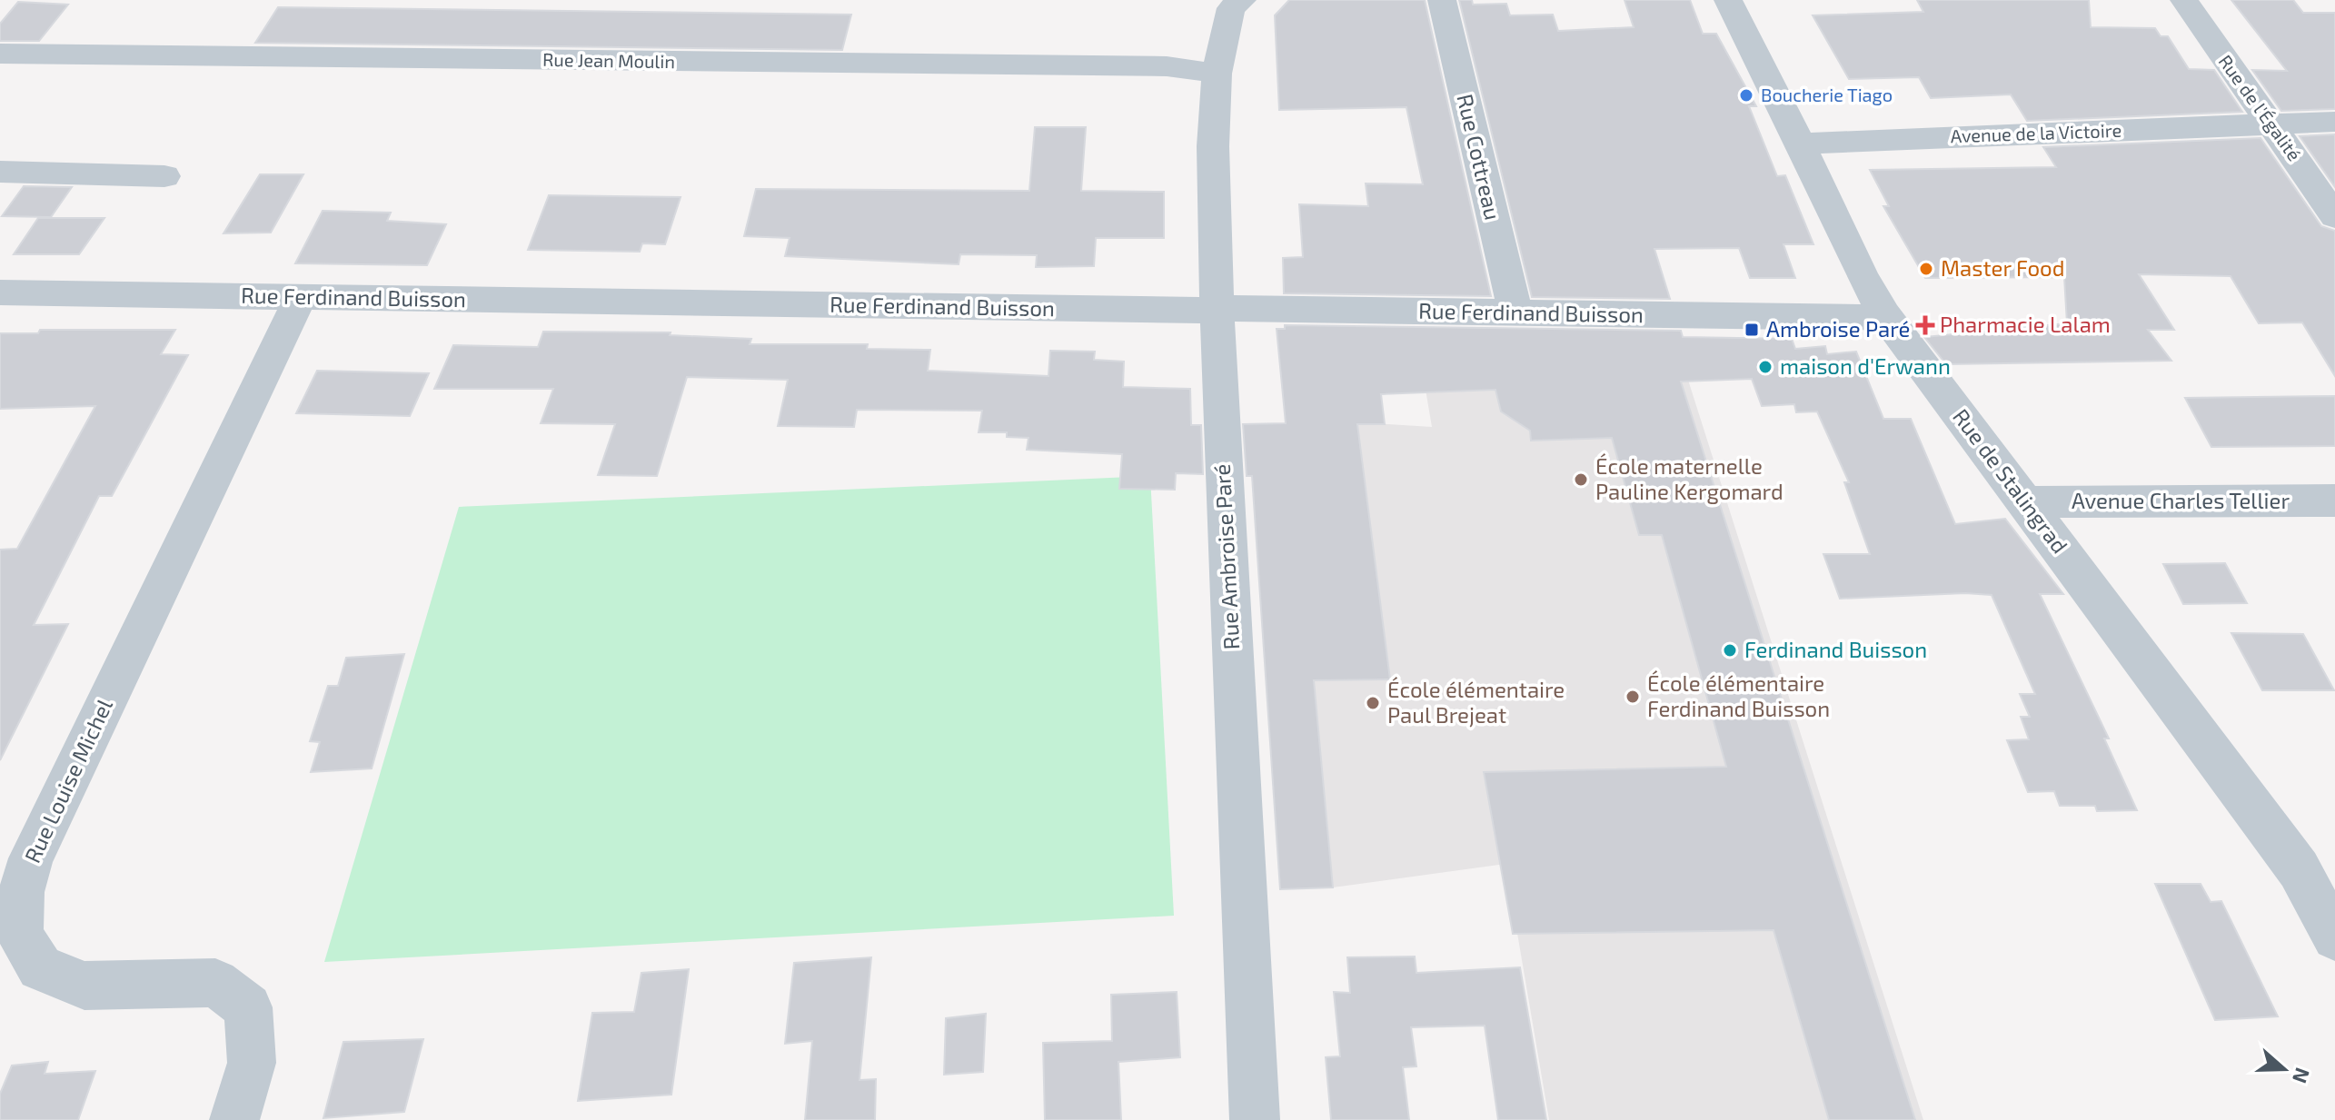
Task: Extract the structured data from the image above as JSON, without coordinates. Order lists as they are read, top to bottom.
{
  "streets": {
    "street": [
      "Rue Jean Moulin",
      "Rue de l'Égalité",
      "Avenue de la Victoire",
      "Rue Cottreau",
      "Rue Ferdinand Buisson",
      "Rue de Stalingrad",
      "Avenue Charles Tellier",
      "Rue Ambroise Paré",
      "Rue Louise Michel"
    ]
  },
  "crossings": [
    ["Rue Jean Moulin", "Rue Ambroise Paré"],
    ["Rue de l'Égalité", "Avenue de la Victoire"],
    ["Avenue de la Victoire", "Rue de Stalingrad"],
    ["Rue Cottreau", "Rue Ferdinand Buisson"],
    ["Rue Ferdinand Buisson", "Rue de Stalingrad"],
    ["Rue Ferdinand Buisson", "Rue Ambroise Paré"],
    ["Rue Ferdinand Buisson", "Rue Louise Michel"],
    ["Rue de Stalingrad", "Avenue Charles Tellier"]
  ],
  "places": {
    "other": [
      "Boucherie Tiago",
      "Master Food",
      "maison d'Erwann",
      "École maternelle Pauline Kergomard",
      "Ferdinand Buisson",
      "École élémentaire Ferdinand Buisson",
      "École élémentaire Paul Brejeat"
    ],
    "health": ["Pharmacie Lalam"],
    "transit": ["Ambroise Paré"]
  },
  "north": "right"
}
